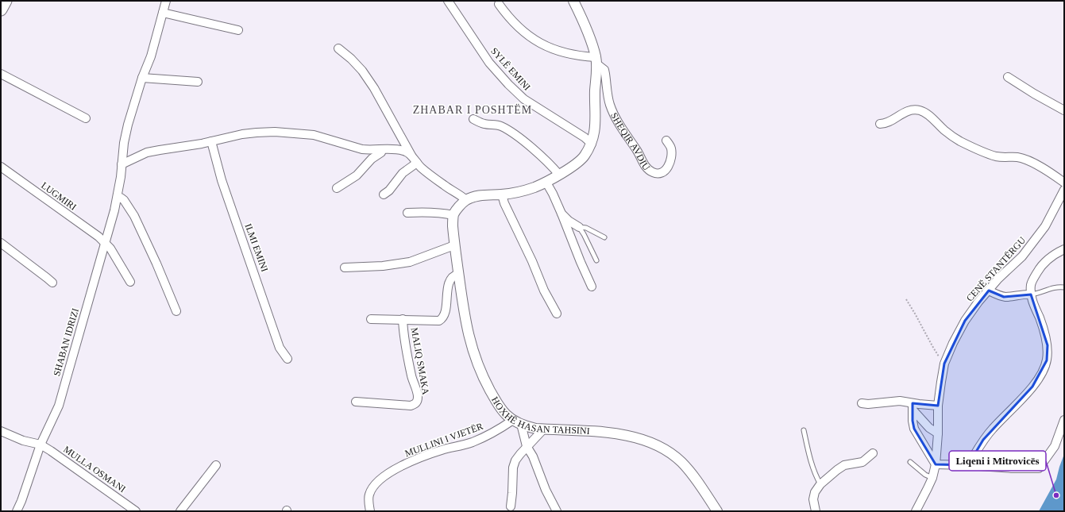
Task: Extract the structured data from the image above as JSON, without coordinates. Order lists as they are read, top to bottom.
{
  "streets": {
    "street": [
      "SYLË EMINI",
      "SHEQIR AVDIU",
      "LUGMIRI",
      "ILMI EMINI",
      "CENË STANTËRGU",
      "SHABAN IDRIZI",
      "MALIQ SMAKA",
      "HOXHË HASAN TAHSINI",
      "MULLINI I VJETËR",
      "MULLA OSMANI"
    ]
  },
  "crossings": [
    ["SYLË EMINI", "SHEQIR AVDIU"],
    ["LUGMIRI", "SHABAN IDRIZI"],
    ["SHABAN IDRIZI", "MULLA OSMANI"],
    ["MALIQ SMAKA", "HOXHË HASAN TAHSINI"],
    ["HOXHË HASAN TAHSINI", "MULLINI I VJETËR"]
  ],
  "districts": ["ZHABAR I POSHTËM"],
  "places": ["Liqeni i Mitrovicës"]
}
